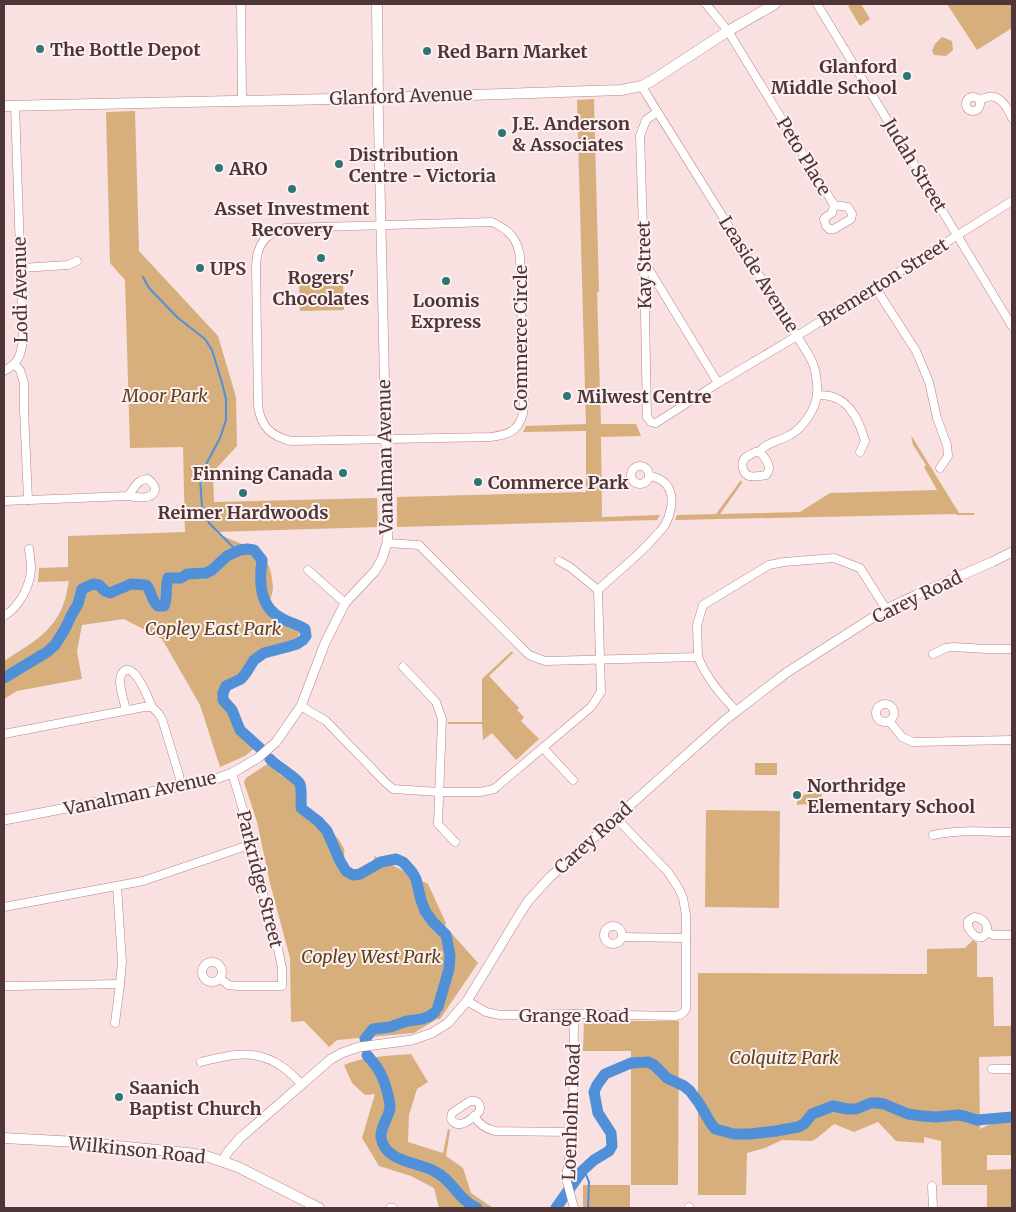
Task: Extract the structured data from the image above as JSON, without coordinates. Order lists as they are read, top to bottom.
{
  "streets": {
    "main road": ["Glanford Avenue", "Vanalman Avenue", "Wilkinson Road"],
    "street": [
      "Peto Place",
      "Judah Street",
      "Kay Street",
      "Leaside Avenue",
      "Bremerton Street",
      "Lodi Avenue",
      "Commerce Circle",
      "Carey Road",
      "Parkridge Street",
      "Grange Road",
      "Loenholm Road"
    ]
  },
  "crossings": [
    ["Glanford Avenue", "Peto Place"],
    ["Glanford Avenue", "Leaside Avenue"],
    ["Glanford Avenue", "Lodi Avenue"],
    ["Glanford Avenue", "Vanalman Avenue"],
    ["Judah Street", "Bremerton Street"],
    ["Kay Street", "Leaside Avenue"],
    ["Kay Street", "Bremerton Street"],
    ["Leaside Avenue", "Bremerton Street"],
    ["Commerce Circle", "Vanalman Avenue"],
    ["Vanalman Avenue", "Parkridge Street"],
    ["Carey Road", "Grange Road"],
    ["Carey Road", "Wilkinson Road"],
    ["Grange Road", "Loenholm Road"]
  ],
  "parks": [
    "Moor Park",
    "Copley East Park",
    "Copley West Park",
    "Colquitz Park"
  ],
  "places": [
    "The Bottle Depot",
    "Red Barn Market",
    "Glanford Middle School",
    "J.E. Anderson & Associates",
    "Distribution Centre - Victoria",
    "ARO",
    "Asset Investment Recovery",
    "Rogers' Chocolates",
    "UPS",
    "Loomis Express",
    "Milwest Centre",
    "Finning Canada",
    "Commerce Park",
    "Reimer Hardwoods",
    "Northridge Elementary School",
    "Saanich Baptist Church"
  ]
}
